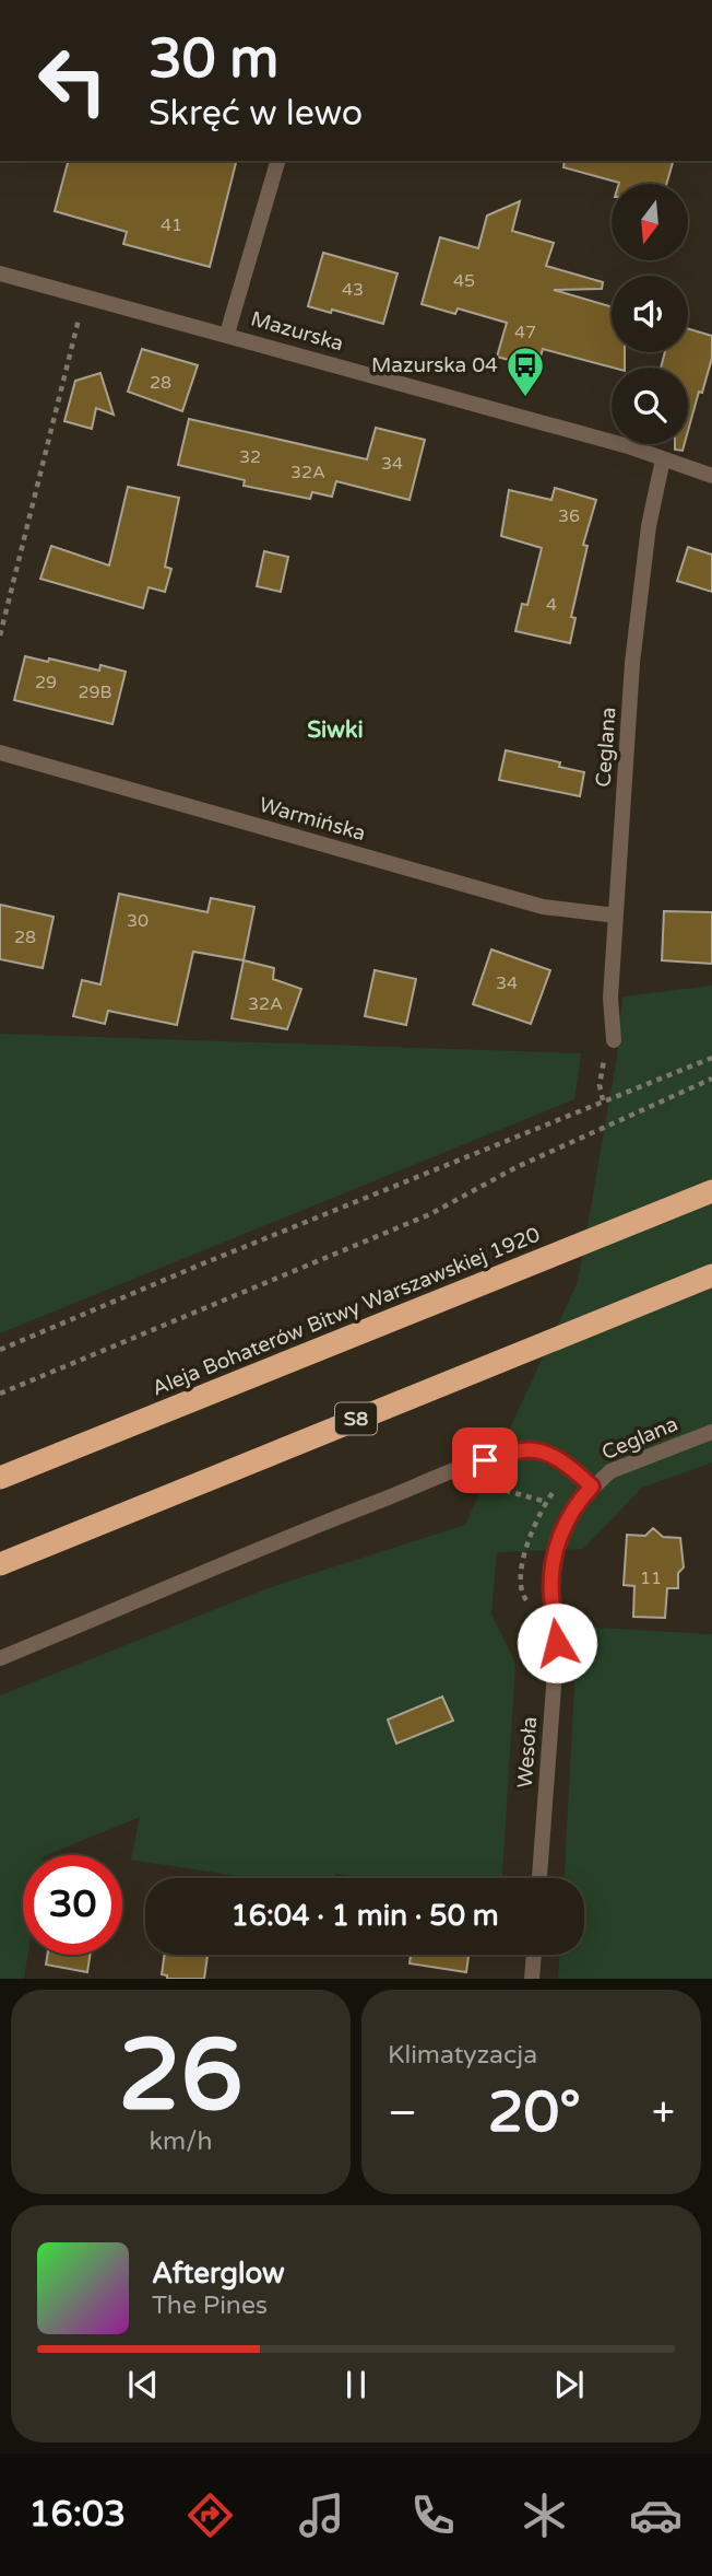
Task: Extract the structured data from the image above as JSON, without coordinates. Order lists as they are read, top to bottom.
{
  "streets": {
    "highway": ["Aleja Bohaterów Bitwy Warszawskiej 1920", "S8"],
    "street": [
      "Mazurska",
      "Ceglana",
      "Warmińska",
      "Wesoła"
    ]
  },
  "crossings": [
    ["Mazurska", "Ceglana"],
    ["Ceglana", "Warmińska"],
    ["Ceglana", "Wesoła"]
  ],
  "districts": ["Siwki"],
  "places": {
    "bus stop": ["Mazurska 04"]
  },
  "house_numbers": [
    "41",
    "45",
    "43",
    "47",
    "28",
    "32",
    "34",
    "32A",
    "36",
    "4",
    "29",
    "29B",
    "30",
    "28",
    "34",
    "32A",
    "11"
  ],
  "north": "bottom",
  "page": {
    "turn": ["30 m", "Skręć w lewo"],
    "limit": "30",
    "trip": "16:04 · 1 min · 50 m",
    "tile": [
      ["26", "km/h"],
      "Klimatyzacja"
    ],
    "heat": ["−", "20°", "+"],
    "song": ["Afterglow", "The Pines"],
    "tabs": "16:03"
  }
}
